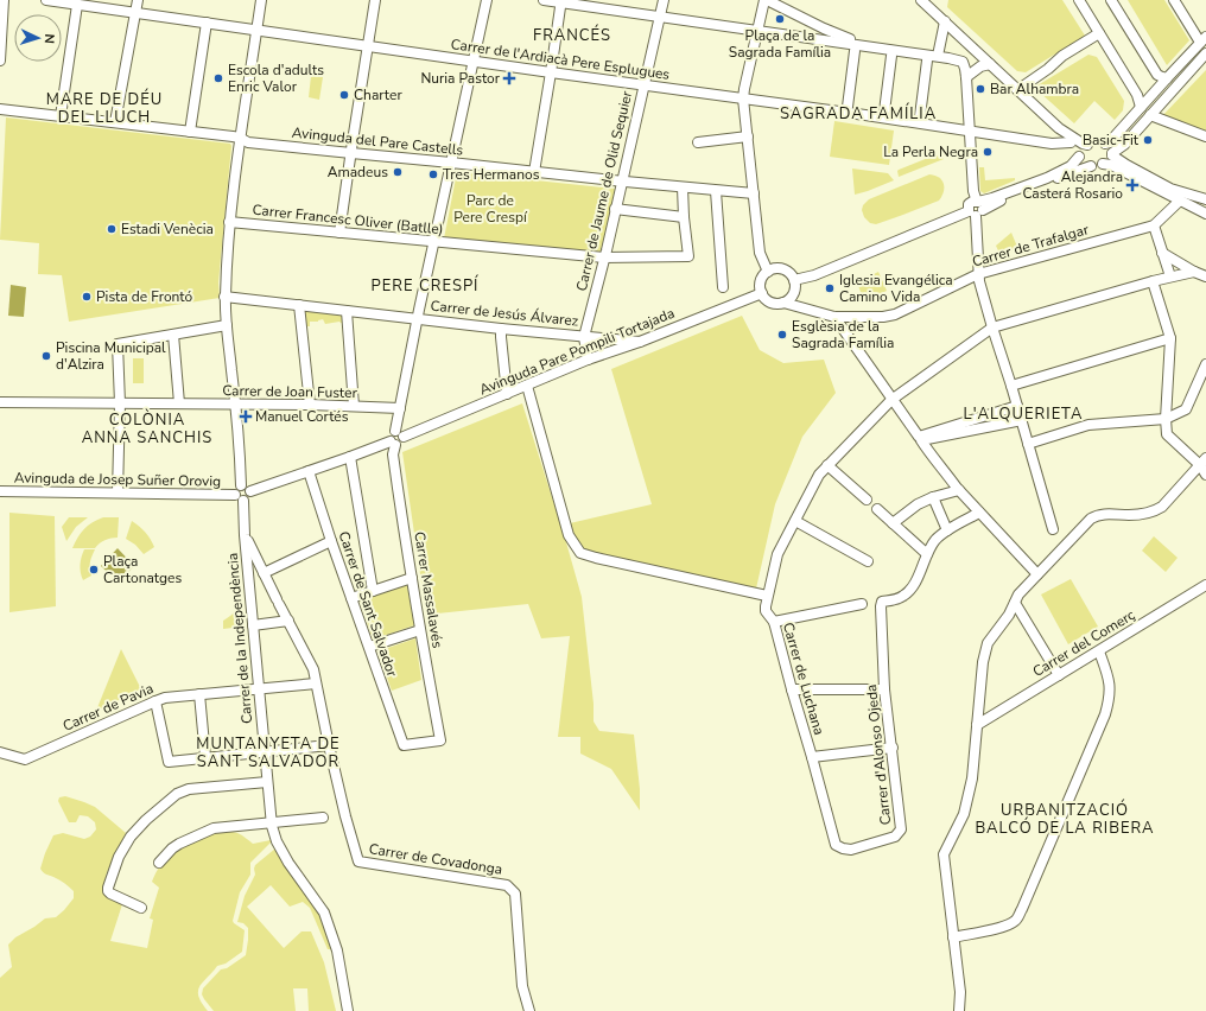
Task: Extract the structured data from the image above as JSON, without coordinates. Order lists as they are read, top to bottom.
{
  "streets": {
    "street": [
      "Carrer de l'Ardiacà Pere Esplugues",
      "Avinguda del Pare Castells",
      "Carrer de Jaume de Olid Sequier",
      "Carrer Francesc Oliver (Batlle)",
      "Carrer de Trafalgar",
      "Carrer de Jesús Álvarez",
      "Avinguda Pare Pompili Tortajada",
      "Carrer de Joan Fuster",
      "Avinguda de Josep Suñer Orovig",
      "Carrer Massalavés",
      "Carrer de Sant Salvador",
      "Carrer de la Independència",
      "Carrer del Comerç",
      "Carrer de Luchana",
      "Carrer de Pavia",
      "Carrer d'Alonso Ojeda",
      "Carrer de Covadonga"
    ]
  },
  "crossings": [
    ["Carrer de l'Ardiacà Pere Esplugues", "Carrer de Jaume de Olid Sequier"],
    ["Avinguda del Pare Castells", "Carrer de Jaume de Olid Sequier"],
    ["Carrer de Jaume de Olid Sequier", "Carrer Francesc Oliver (Batlle)"],
    ["Carrer de Jaume de Olid Sequier", "Carrer de Jesús Álvarez"],
    ["Carrer de Jaume de Olid Sequier", "Avinguda Pare Pompili Tortajada"],
    ["Carrer de Trafalgar", "Avinguda Pare Pompili Tortajada"],
    ["Carrer de Jesús Álvarez", "Avinguda Pare Pompili Tortajada"],
    ["Avinguda de Josep Suñer Orovig", "Carrer de la Independència"],
    ["Carrer Massalavés", "Carrer de Sant Salvador"],
    ["Carrer de la Independència", "Carrer de Pavia"],
    ["Carrer de la Independència", "Carrer de Covadonga"],
    ["Carrer de Luchana", "Carrer d'Alonso Ojeda"],
    ["Carrer de Pavia", "Carrer de Covadonga"]
  ],
  "districts": [
    "FRANCÉS",
    "MARE DE DÉU DEL LLUCH",
    "SAGRADA FAMÍLIA",
    "PERE CRESPÍ",
    "L'ALQUERIETA",
    "COLÒNIA ANNA SANCHIS",
    "MUNTANYETA DE SANT SALVADOR",
    "URBANITZACIÓ BALCÓ DE LA RIBERA"
  ],
  "parks": ["Parc de Pere Crespí"],
  "places": {
    "other": [
      "Plaça de la Sagrada Família",
      "Escola d'adults Enric Valor",
      "Bar Alhambra",
      "Charter",
      "Basic-Fit",
      "La Perla Negra",
      "Amadeus",
      "Tres Hermanos",
      "Estadi Venècia",
      "Iglesia Evangélica Camino Vida",
      "Pista de Frontó",
      "Esglèsia de la Sagrada Família",
      "Piscina Municipal d'Alzira",
      "Plaça Cartonatges"
    ],
    "health": ["Nuria Pastor", "Alejandra Casterá Rosario", "Manuel Cortés"]
  },
  "north": "right"
}
